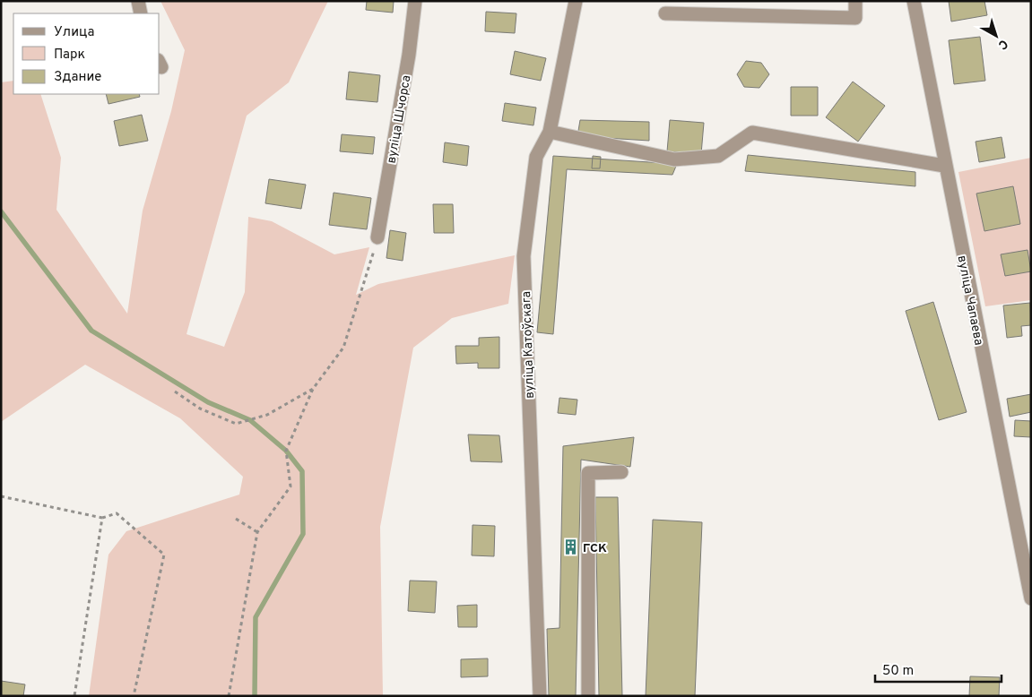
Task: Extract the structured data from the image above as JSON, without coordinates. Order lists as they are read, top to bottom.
{
  "streets": {
    "street": ["вуліца Шчорса", "вуліца Чапаева", "вуліца Катоўскага"]
  },
  "places": {
    "building": ["ГСК"]
  },
  "legend": ["Улица", "Парк", "Здание"],
  "scale_bar": "50 m",
  "north": "bottom right"
}
